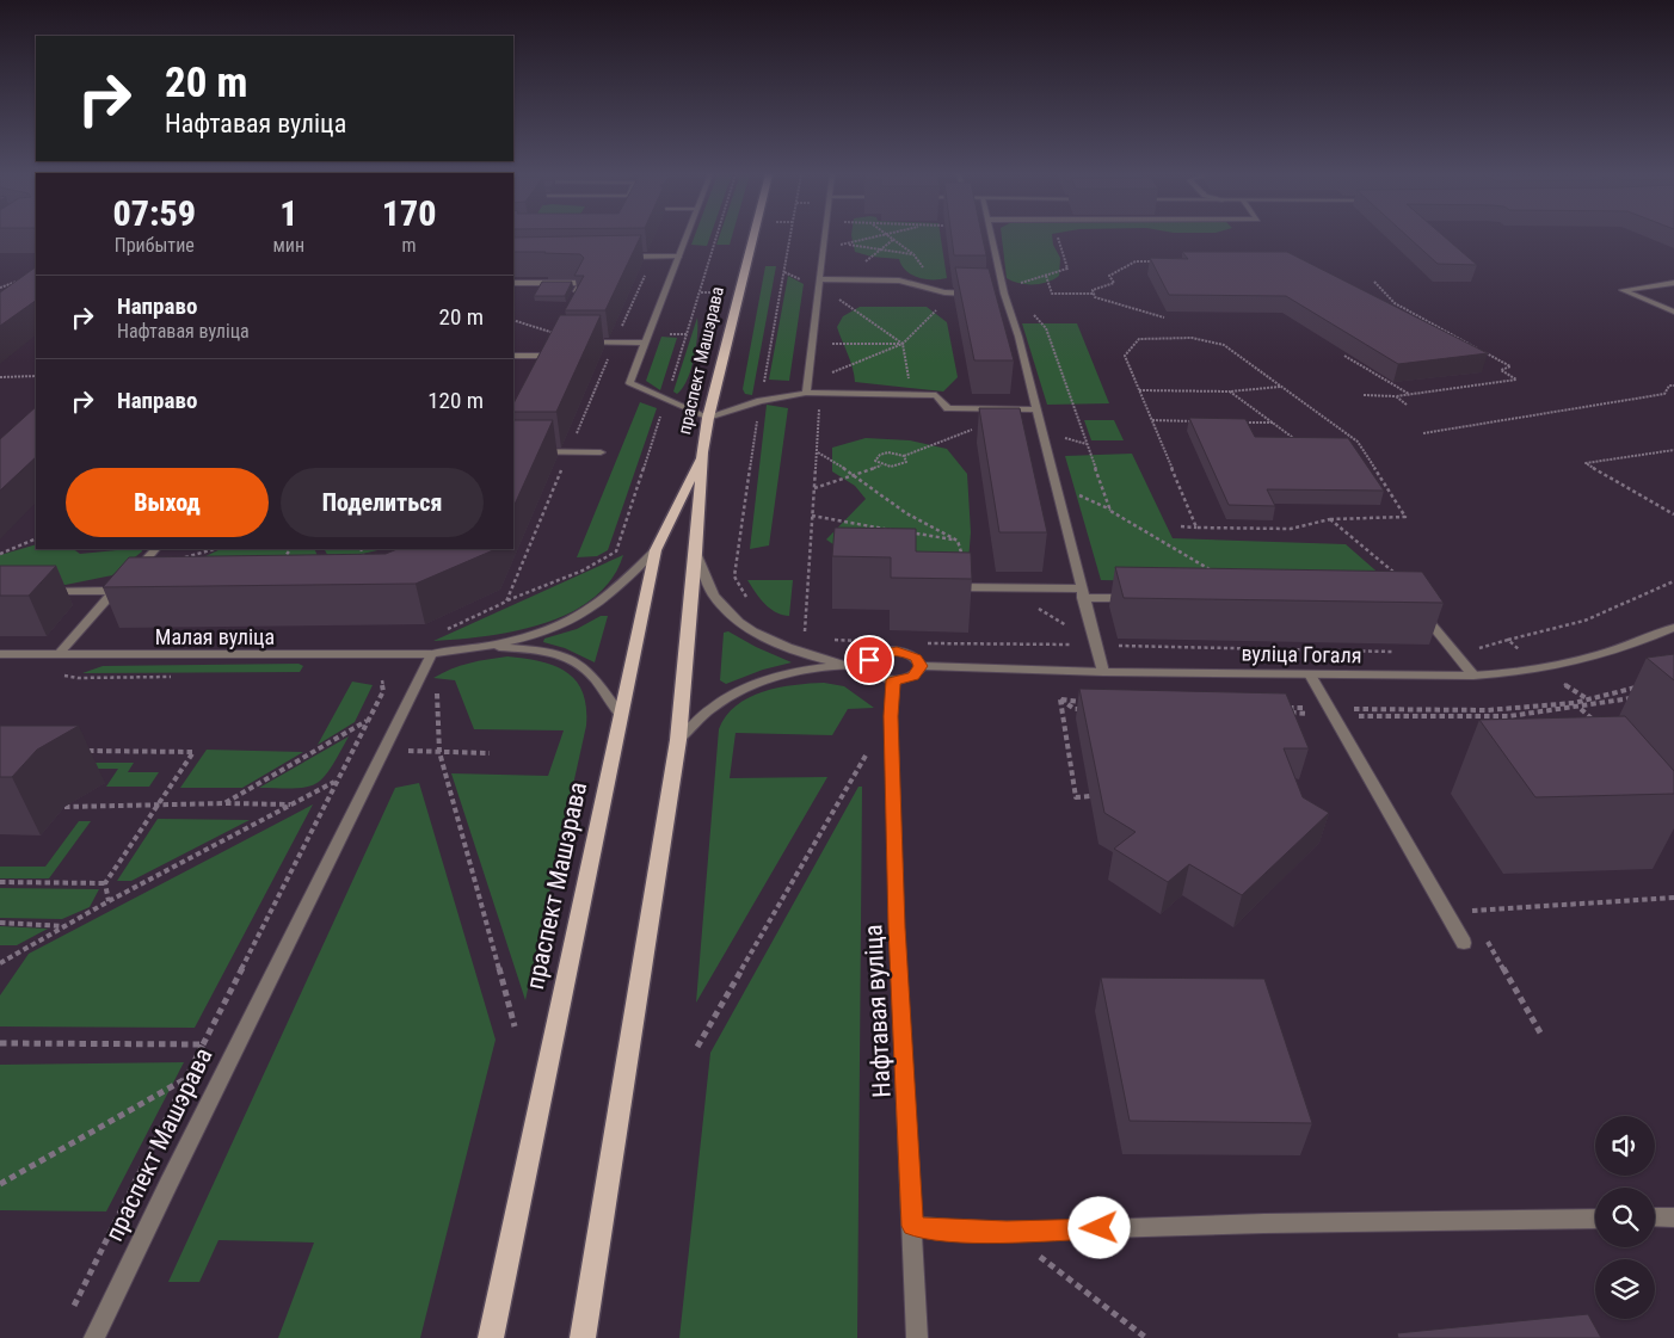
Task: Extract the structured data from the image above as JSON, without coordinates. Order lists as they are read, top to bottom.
{
  "streets": {
    "main road": ["праспект Машэрава"],
    "street": ["Малая вуліца", "вуліца Гогаля", "Нафтавая вуліца"]
  },
  "crossings": [
    ["праспект Машэрава", "Малая вуліца"]
  ],
  "page": {
    "turn": ["20 m", "Нафтавая вуліца"],
    "eta": [
      "07:59",
      "Прибытие",
      "1",
      "мин",
      "170",
      "m"
    ],
    "list": [
      {
        "name": "Направо",
        "note": "Нафтавая вуліца",
        "value": "20 m"
      },
      {
        "name": "Направо",
        "value": "120 m"
      }
    ],
    "buttons": ["Выход", "Поделиться"]
  }
}
